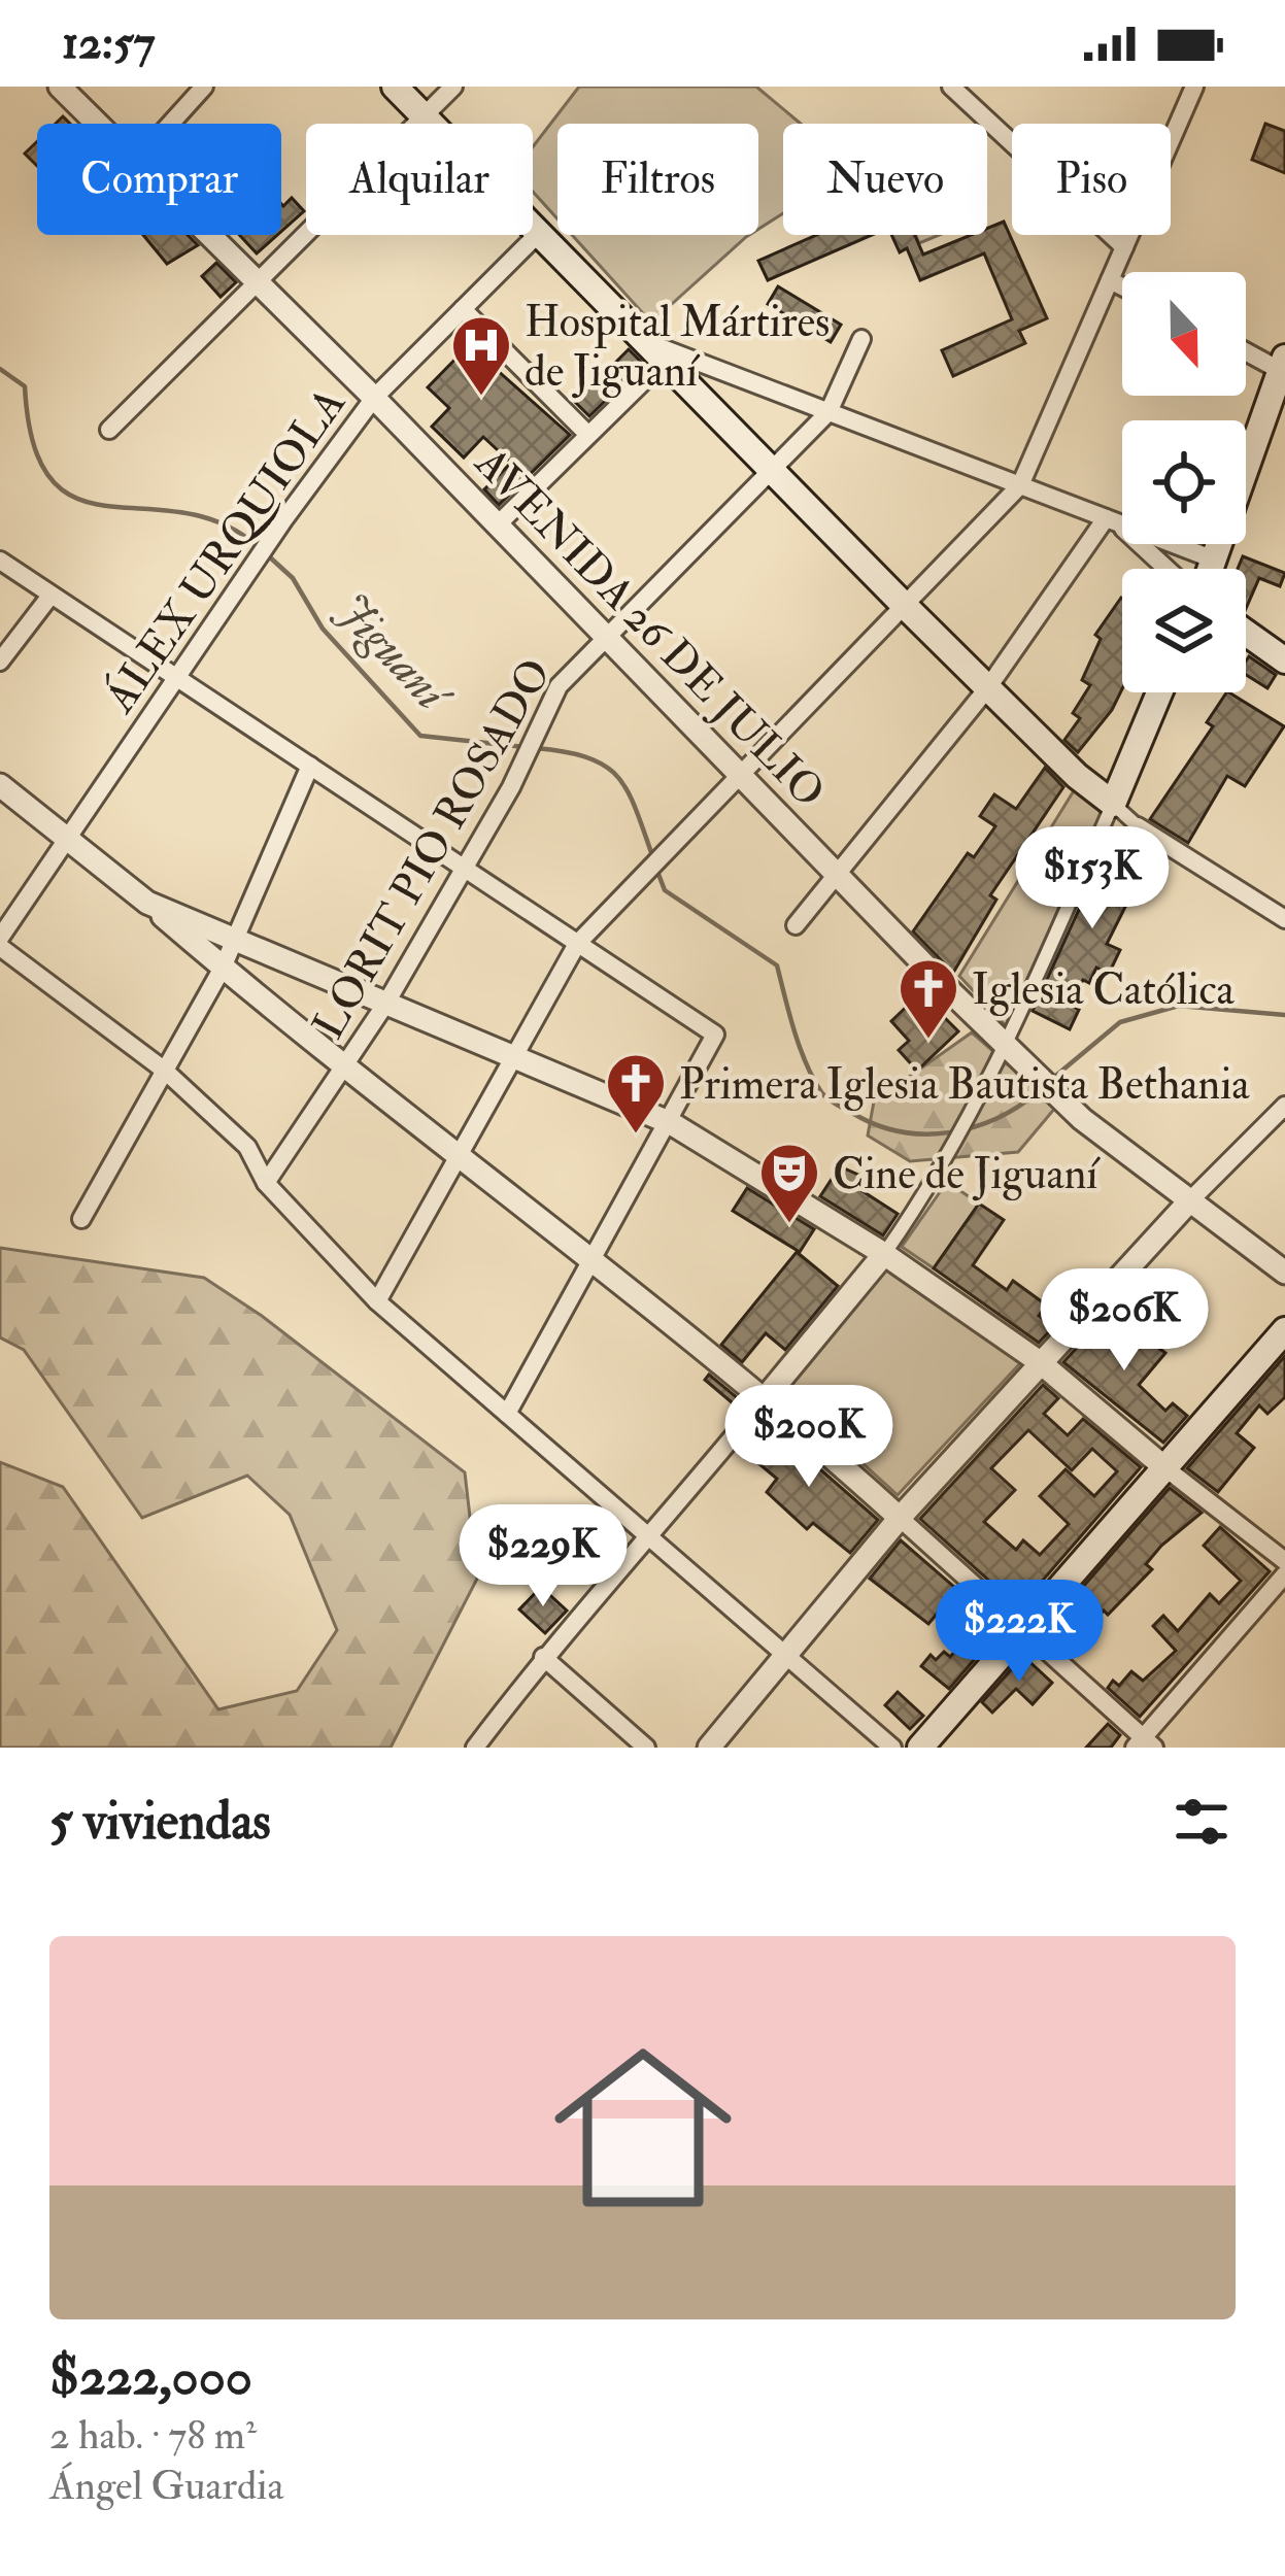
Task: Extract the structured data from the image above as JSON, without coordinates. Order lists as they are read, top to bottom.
{
  "streets": {
    "street": ["ÁLEX URQUIOLA", "AVENIDA 26 DE JULIO", "LORIT PIO ROSADO"]
  },
  "crossings": [
    ["ÁLEX URQUIOLA", "AVENIDA 26 DE JULIO"],
    ["AVENIDA 26 DE JULIO", "LORIT PIO ROSADO"]
  ],
  "water": ["Jiguaní"],
  "places": {
    "hospital": ["Hospital Mártires de Jiguaní"],
    "church": ["Iglesia Católica", "Primera Iglesia Bautista Bethania"],
    "theatre": ["Cine de Jiguaní"]
  },
  "north": "bottom",
  "page": {
    "status": "12:57",
    "chip": [
      "Comprar",
      "Alquilar",
      "Filtros",
      "Nuevo",
      "Piso"
    ],
    "price": [
      "$153K",
      "$206K",
      "$200K",
      "$229K",
      "$222K"
    ],
    "heading": "5 viviendas",
    "list": [
      {
        "name": "$222,000",
        "note": "2 hab. · 78 m² · Ángel Guardia"
      }
    ]
  }
}
